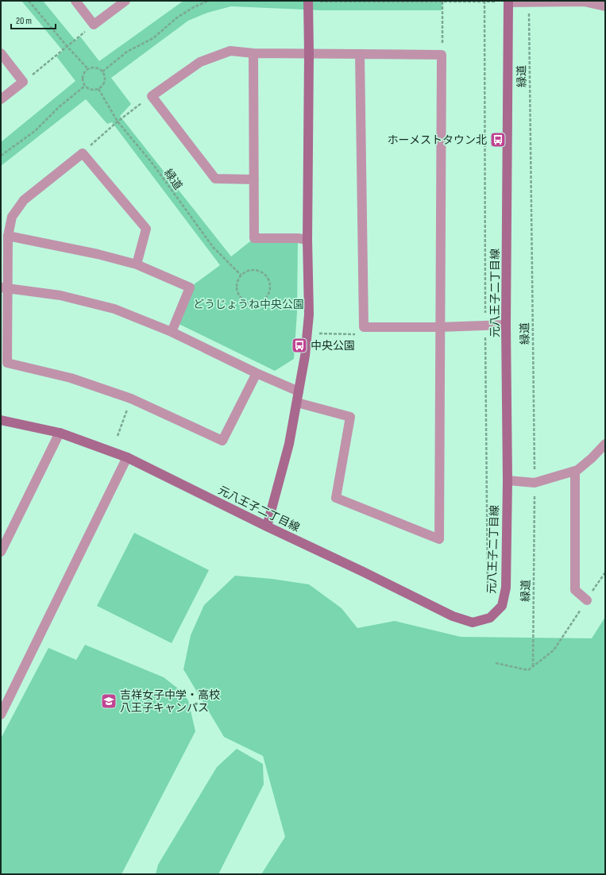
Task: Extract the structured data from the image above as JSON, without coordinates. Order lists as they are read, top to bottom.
{
  "streets": {
    "street": ["元八王子二丁目線"],
    "path": ["緑道"]
  },
  "parks": ["どうじょうね中央公園"],
  "places": {
    "bus stop": ["ホーメストタウン北", "中央公園"],
    "school or university": ["吉祥女子中学・高校 八王子キャンパス"]
  },
  "scale_bar": "20 m"
}
